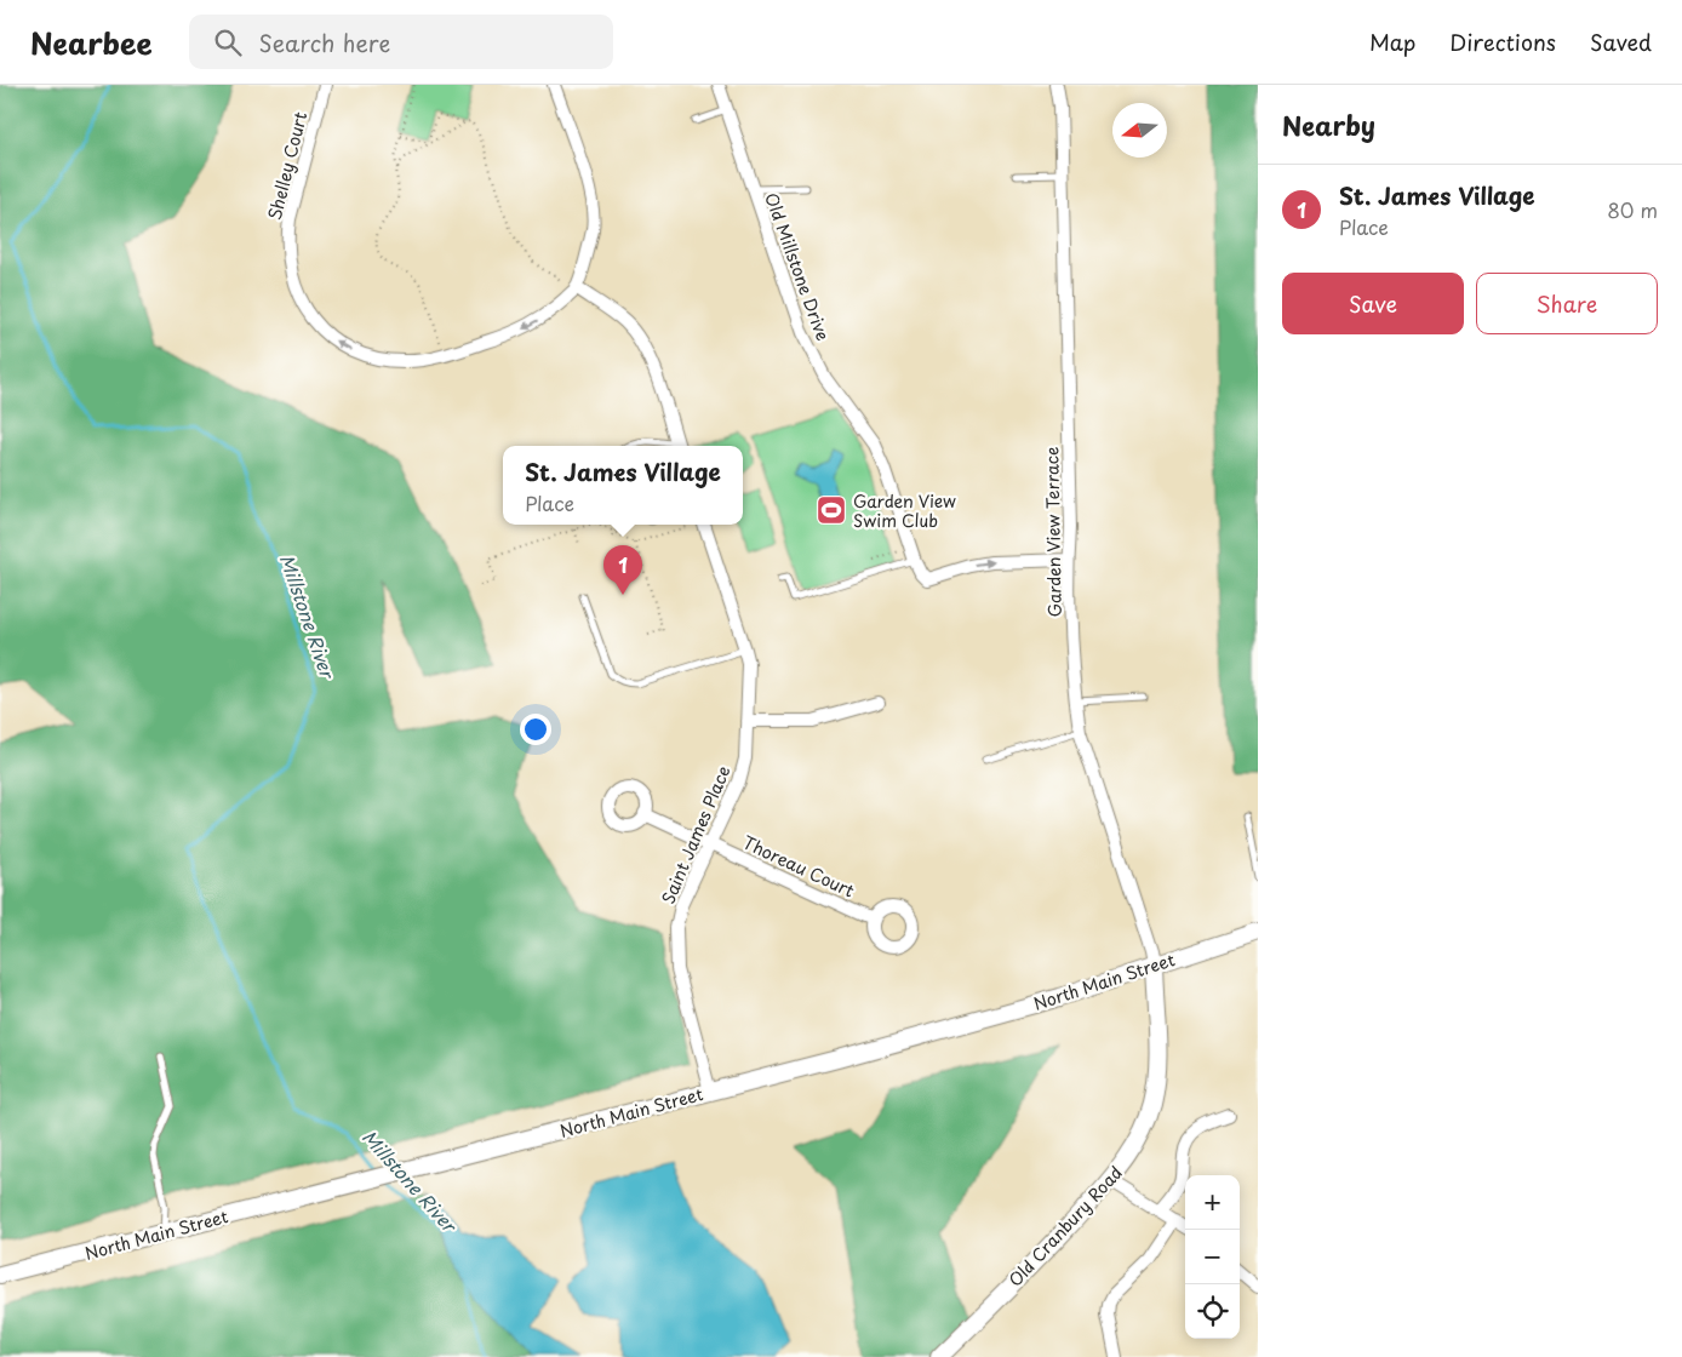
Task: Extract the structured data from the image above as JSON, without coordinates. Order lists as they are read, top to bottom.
{
  "streets": {
    "street": [
      "Shelley Court",
      "Old Millstone Drive",
      "Garden View Terrace",
      "Saint James Place",
      "Thoreau Court",
      "North Main Street",
      "Old Cranbury Road"
    ]
  },
  "crossings": [
    ["Old Millstone Drive", "Garden View Terrace"],
    ["Garden View Terrace", "North Main Street"],
    ["Garden View Terrace", "Old Cranbury Road"],
    ["Saint James Place", "Thoreau Court"],
    ["Saint James Place", "North Main Street"],
    ["North Main Street", "Old Cranbury Road"]
  ],
  "water": ["Millstone River"],
  "places": {
    "sports": ["Garden View Swim Club"]
  },
  "north": "left",
  "page": {
    "header": "Nearbee",
    "search": "Search here",
    "nav": ["Map", "Directions", "Saved"],
    "heading": "Nearby",
    "list": [
      {
        "mark": "1",
        "name": "St. James Village",
        "note": "Place",
        "value": "80 m"
      }
    ],
    "buttons": ["Save", "Share"],
    "popup": ["St. James Village", "Place"],
    "pins": "1",
    "map_buttons": ["+", "−"]
  }
}
